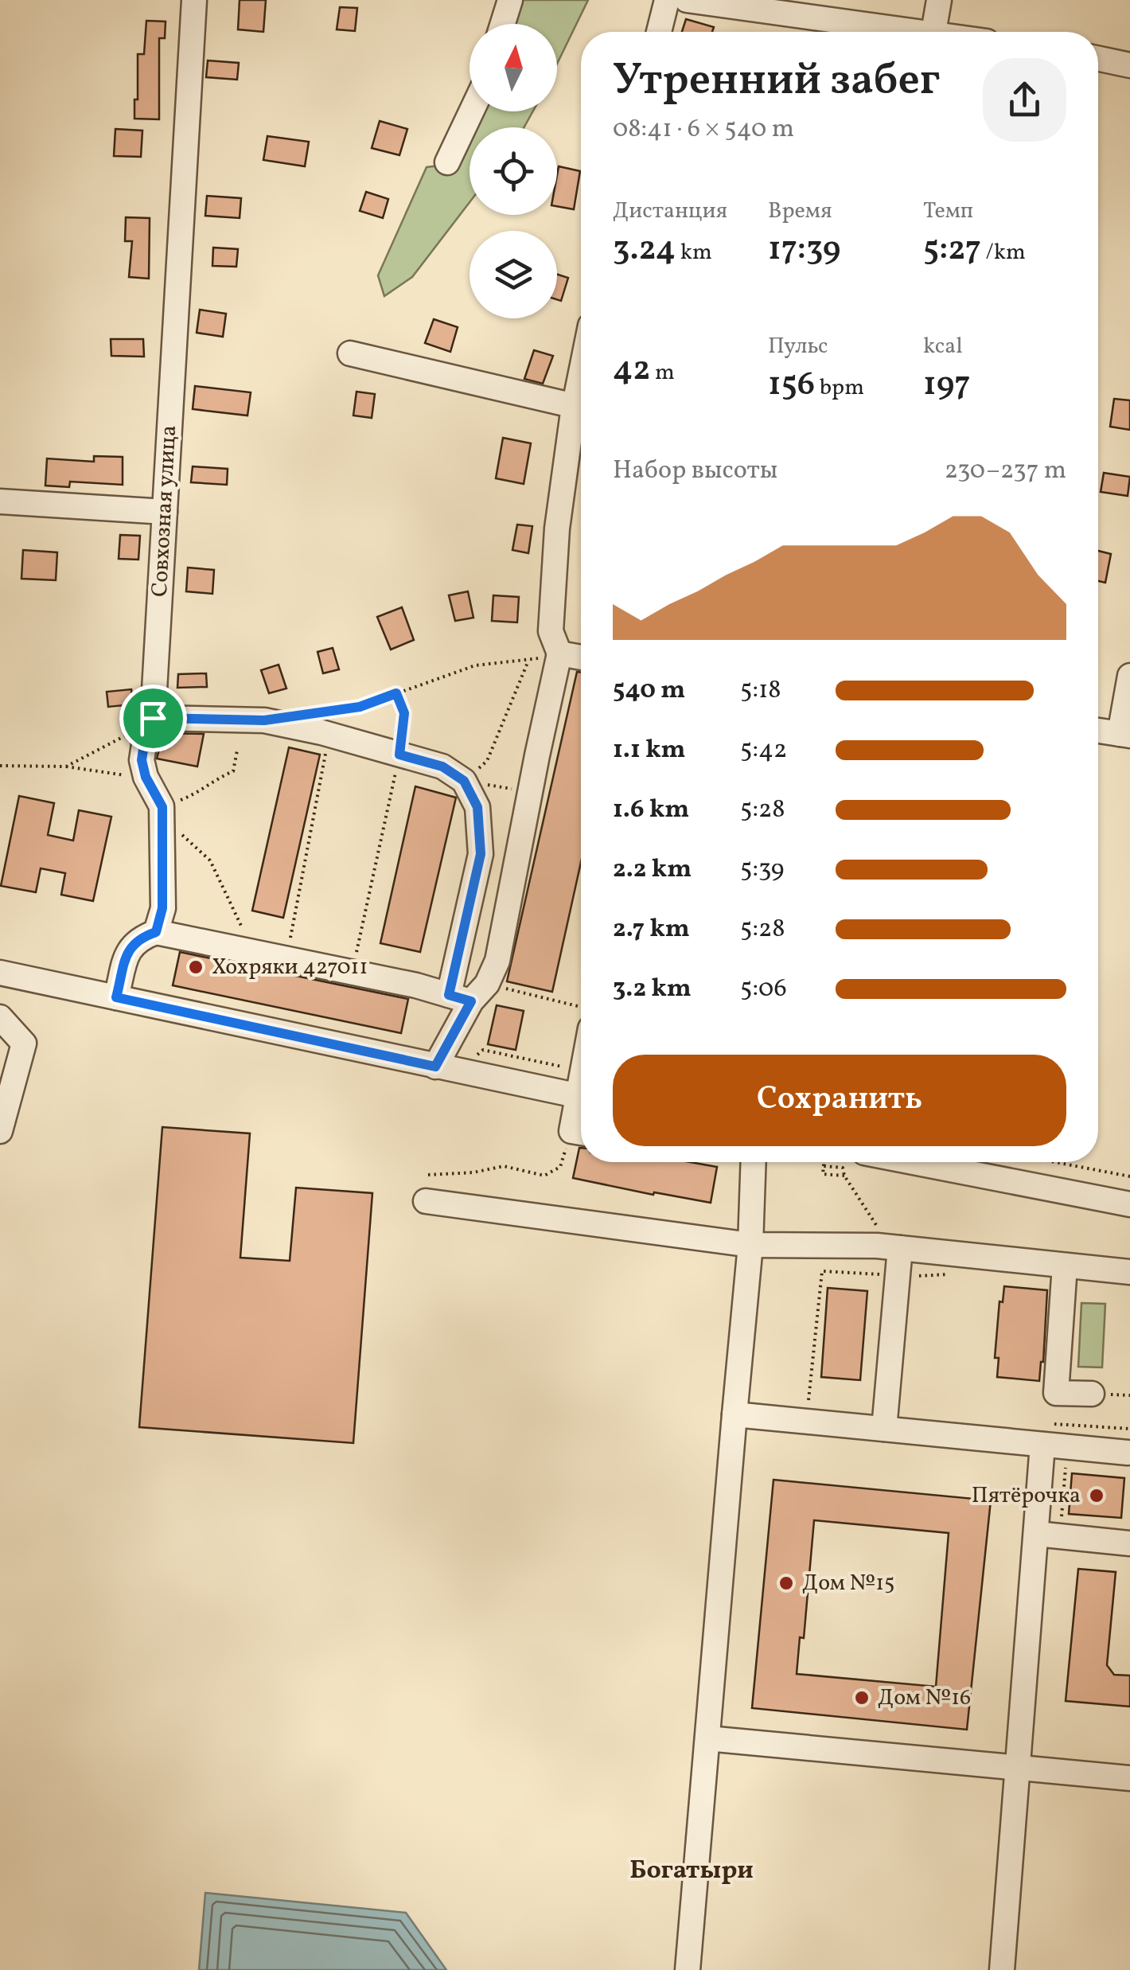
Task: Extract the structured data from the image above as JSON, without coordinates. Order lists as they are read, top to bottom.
{
  "streets": {
    "street": ["Совхозная улица"]
  },
  "districts": ["Богатыри"],
  "places": [
    "Хохряки 427011",
    "Пятёрочка",
    "Дом №15",
    "Дом №16"
  ],
  "north": "top",
  "page": {
    "heading": ["Утренний забег", "08:41 · 6 × 540 m"],
    "stats": [
      ["Дистанция", "3.24 km"],
      ["Время", "17:39"],
      ["Темп", "5:27 /km"],
      ["42 m"],
      ["Пульс", "156 bpm"],
      ["kcal", "197"]
    ],
    "chart": ["Набор высоты", "230–237 m"],
    "list": [
      {
        "name": "540 m",
        "note": "5:18"
      },
      {
        "name": "1.1 km",
        "note": "5:42"
      },
      {
        "name": "1.6 km",
        "note": "5:28"
      },
      {
        "name": "2.2 km",
        "note": "5:39"
      },
      {
        "name": "2.7 km",
        "note": "5:28"
      },
      {
        "name": "3.2 km",
        "note": "5:06"
      }
    ],
    "buttons": "Сохранить"
  }
}
